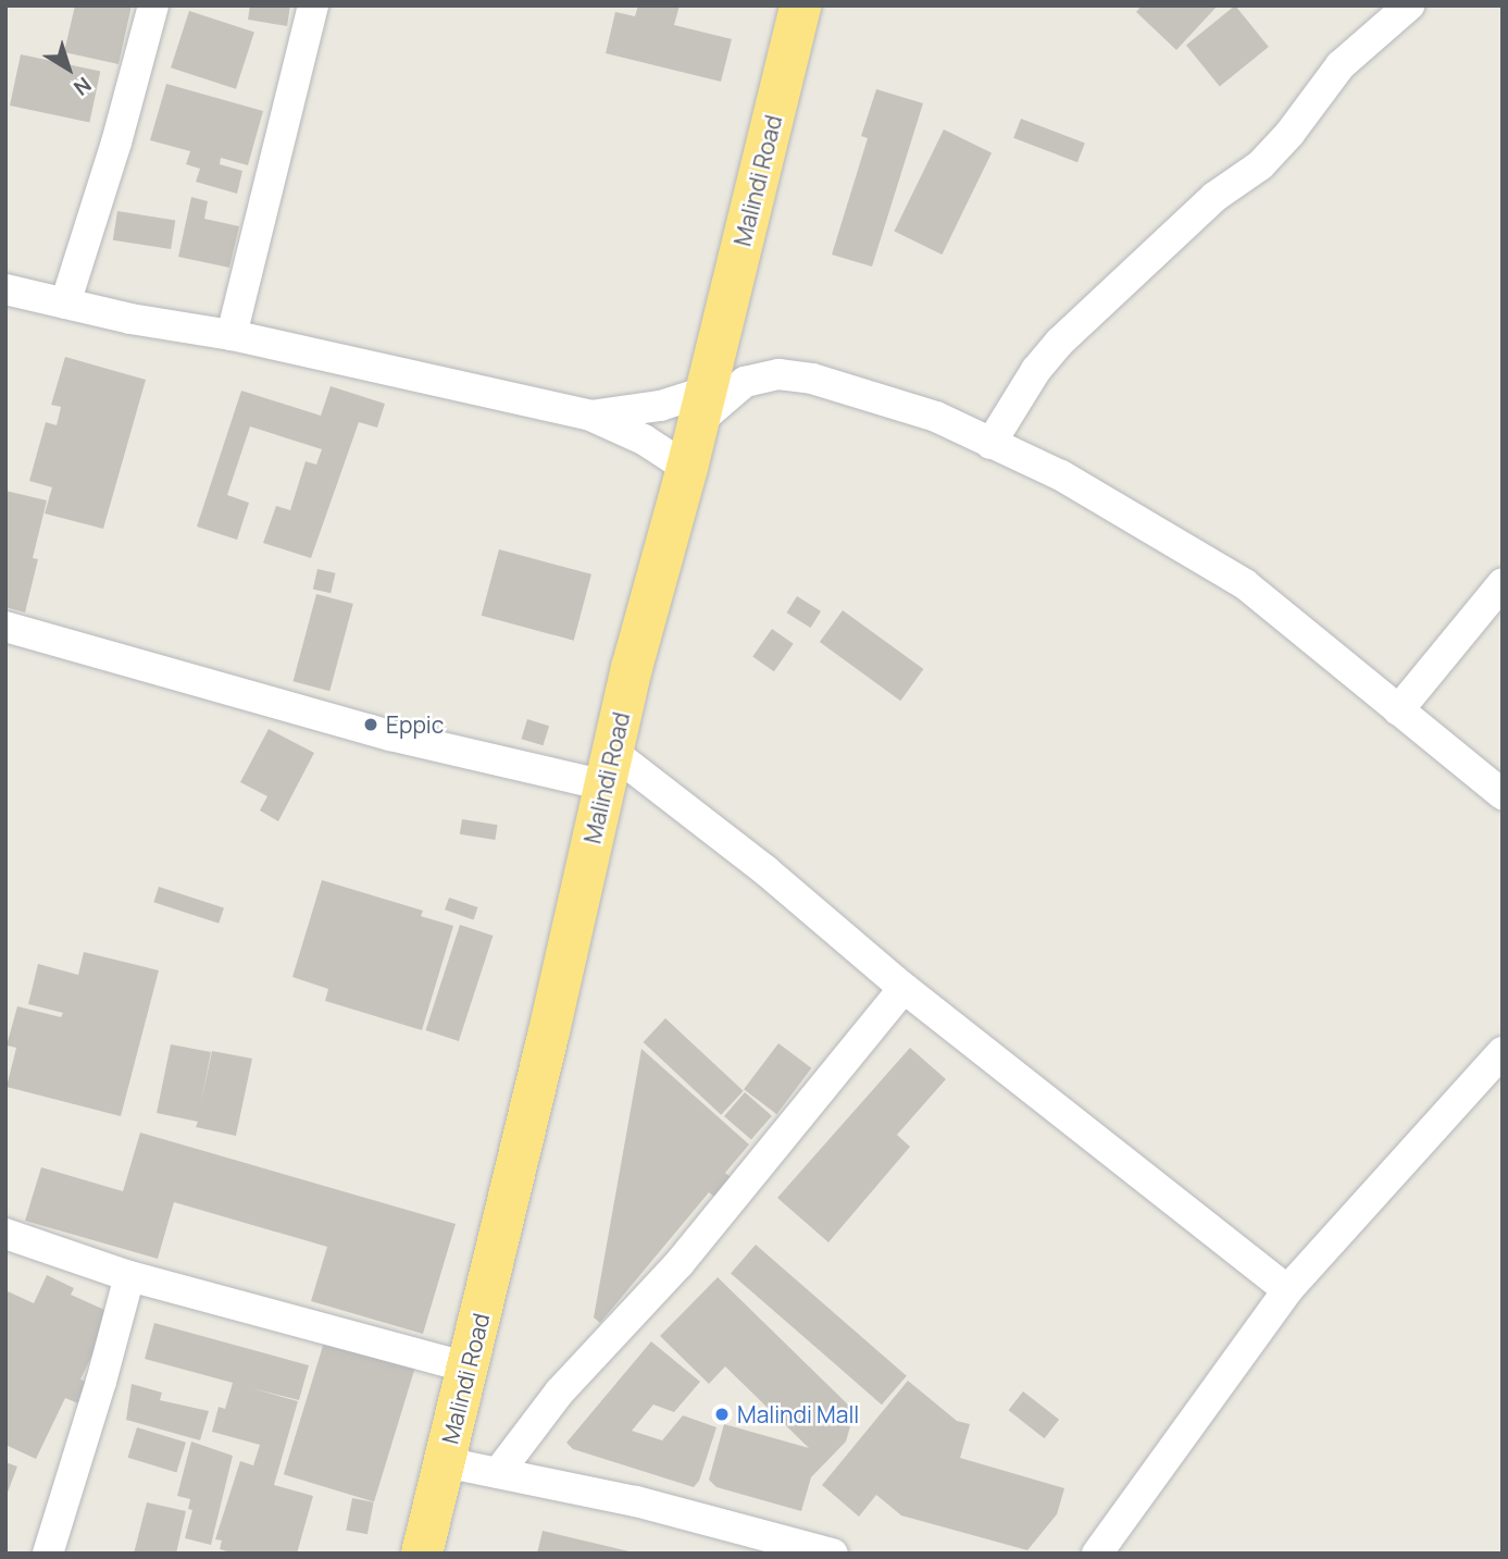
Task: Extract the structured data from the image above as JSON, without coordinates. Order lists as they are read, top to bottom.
{
  "streets": {
    "highway": ["Malindi Road"]
  },
  "places": ["Eppic", "Malindi Mall"],
  "north": "bottom right"
}
